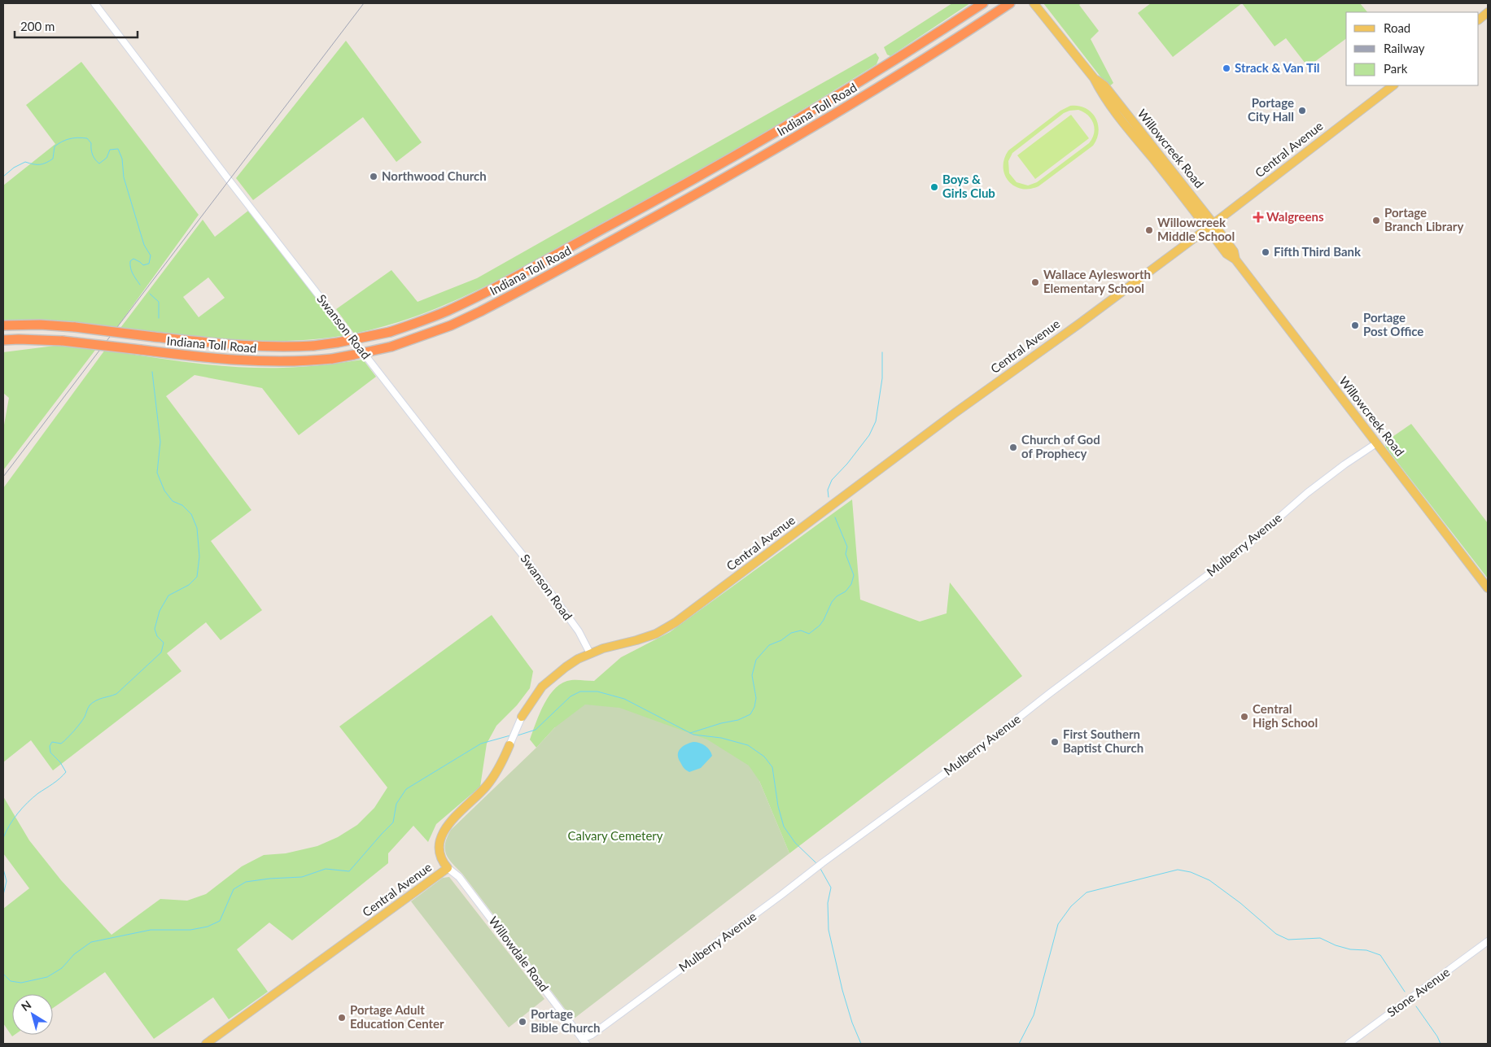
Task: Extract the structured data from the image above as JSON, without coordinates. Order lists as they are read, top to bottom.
{
  "streets": {
    "highway": ["Indiana Toll Road"],
    "main road": ["Willowcreek Road", "Central Avenue"],
    "street": [
      "Swanson Road",
      "Mulberry Avenue",
      "Willowdale Road",
      "Stone Avenue"
    ]
  },
  "crossings": [
    ["Willowcreek Road", "Central Avenue"],
    ["Willowcreek Road", "Mulberry Avenue"],
    ["Central Avenue", "Swanson Road"],
    ["Central Avenue", "Willowdale Road"],
    ["Mulberry Avenue", "Willowdale Road"]
  ],
  "parks": ["Calvary Cemetery"],
  "places": {
    "other": [
      "Strack & Van Til",
      "Portage City Hall",
      "Northwood Church",
      "Boys & Girls Club",
      "Portage Branch Library",
      "Willowcreek Middle School",
      "Fifth Third Bank",
      "Wallace Aylesworth Elementary School",
      "Portage Post Office",
      "Church of God of Prophecy",
      "Central High School",
      "First Southern Baptist Church",
      "Portage Adult Education Center",
      "Portage Bible Church"
    ],
    "health": ["Walgreens"]
  },
  "legend": ["Road", "Railway", "Park"],
  "scale_bar": "200 m",
  "north": "top left"
}
